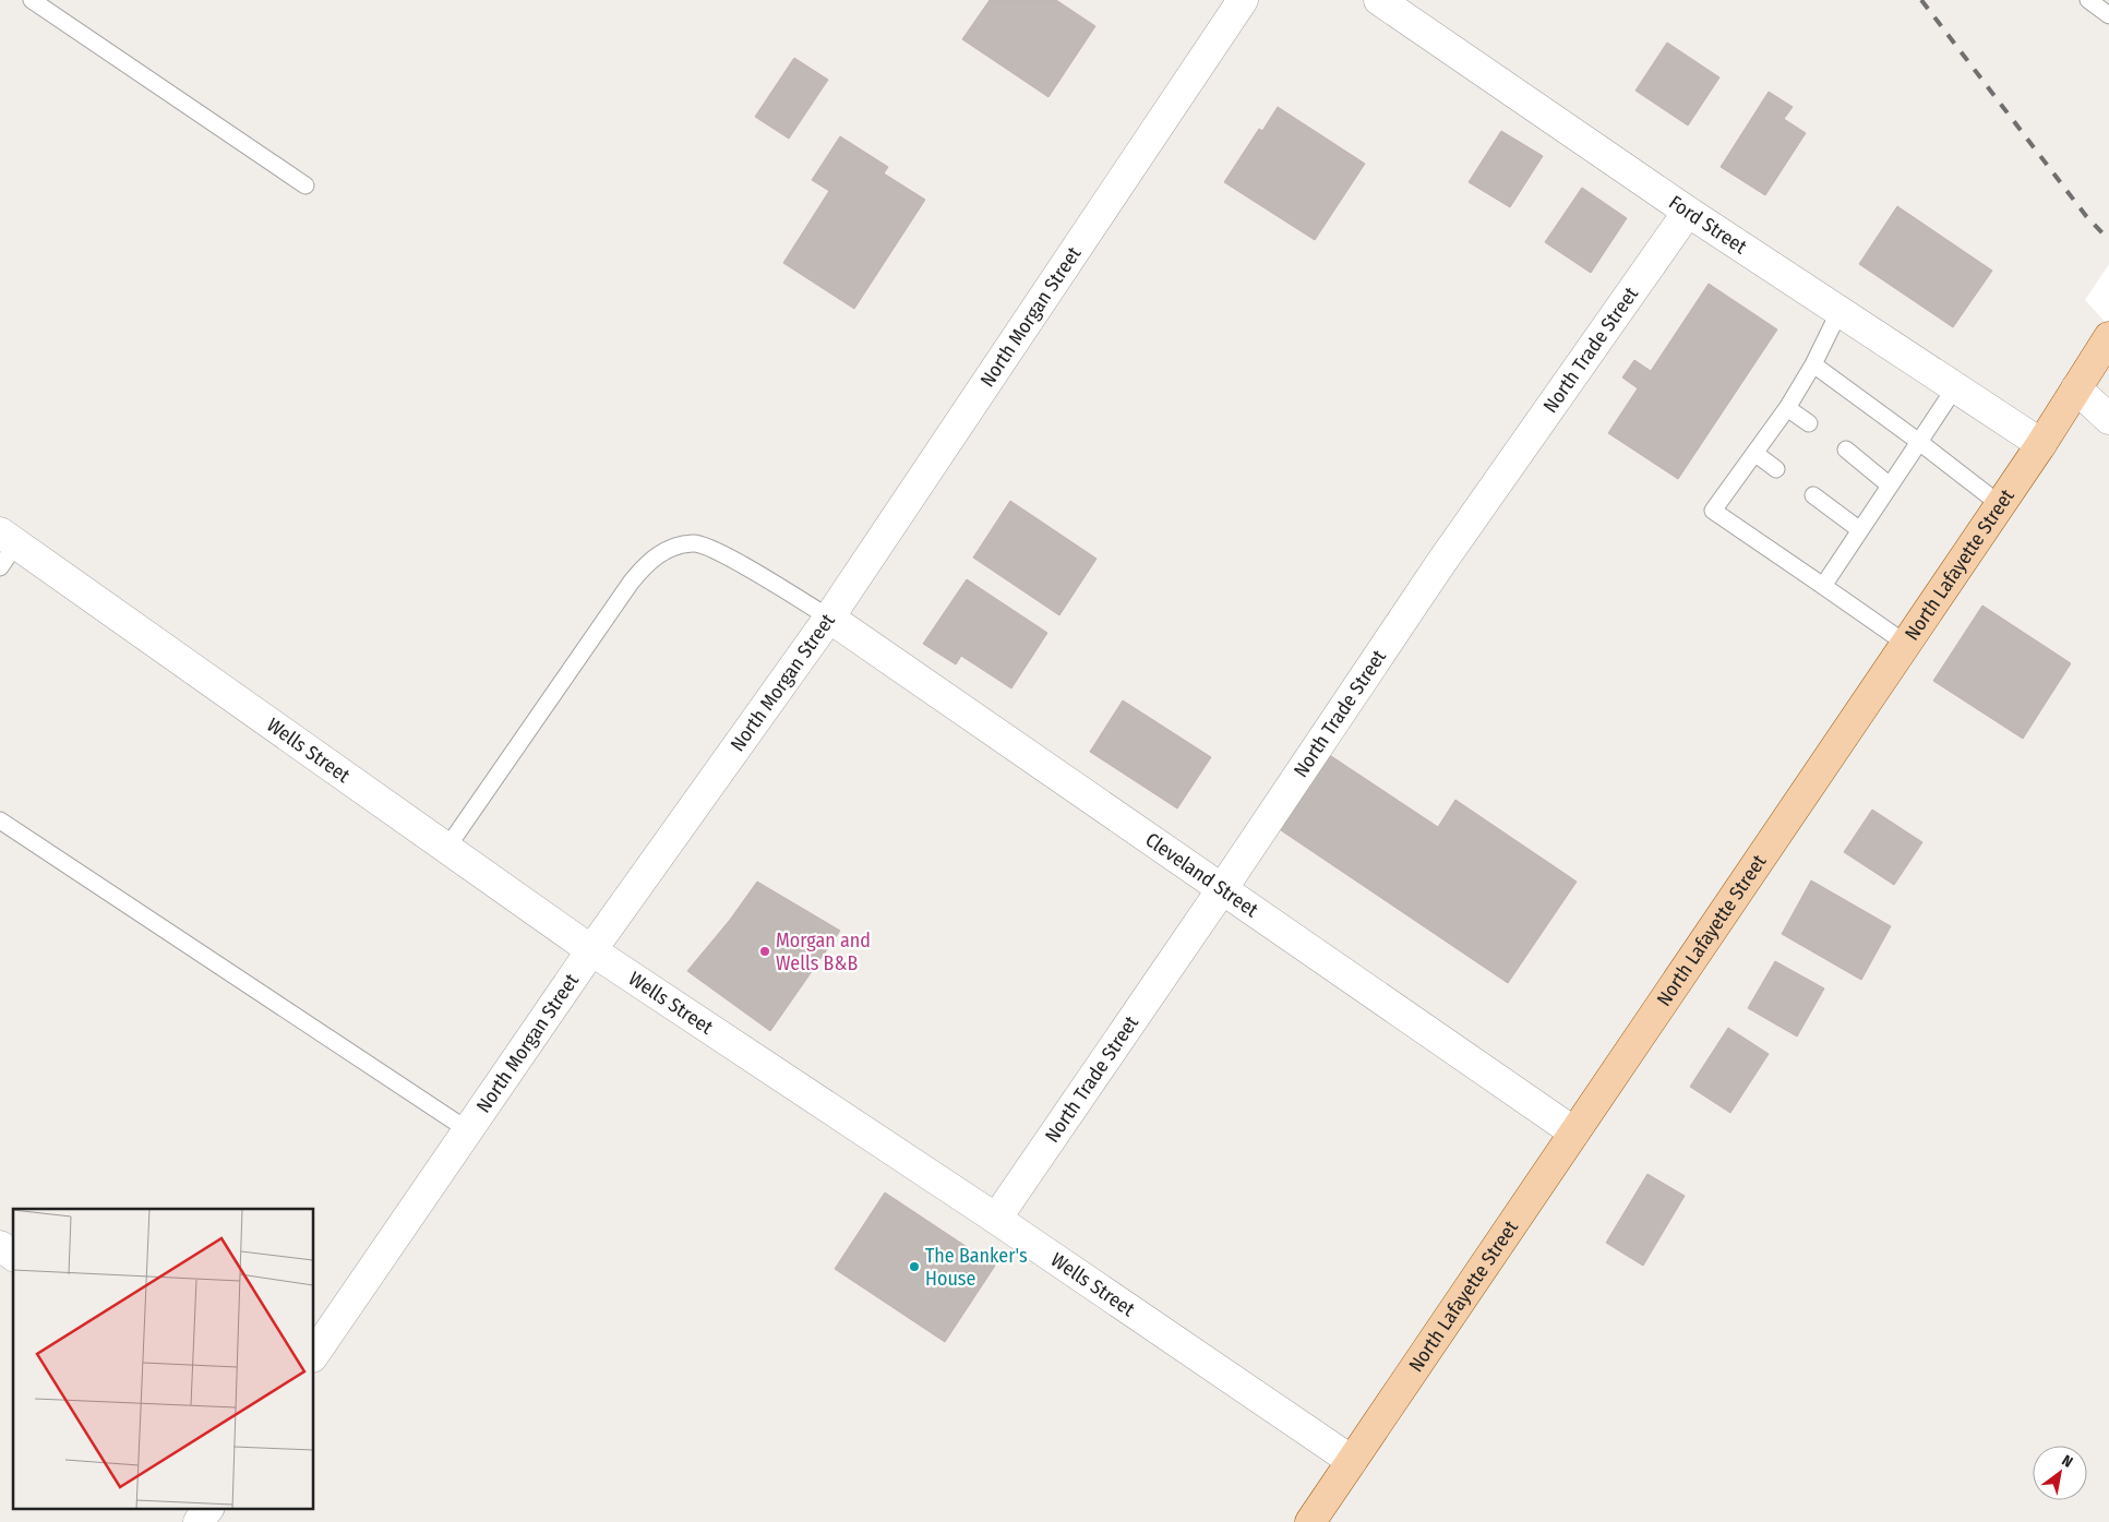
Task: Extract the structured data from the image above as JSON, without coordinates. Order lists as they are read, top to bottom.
{
  "streets": {
    "main road": ["North Lafayette Street"],
    "street": [
      "Ford Street",
      "North Morgan Street",
      "North Trade Street",
      "Wells Street",
      "Cleveland Street"
    ]
  },
  "crossings": [
    ["Ford Street", "North Trade Street"],
    ["Ford Street", "North Lafayette Street"],
    ["North Morgan Street", "Wells Street"],
    ["North Morgan Street", "Cleveland Street"],
    ["North Trade Street", "Wells Street"],
    ["North Trade Street", "Cleveland Street"],
    ["North Lafayette Street", "Wells Street"],
    ["North Lafayette Street", "Cleveland Street"]
  ],
  "places": ["Morgan and Wells B&B", "The Banker's House"],
  "north": "top right"
}
